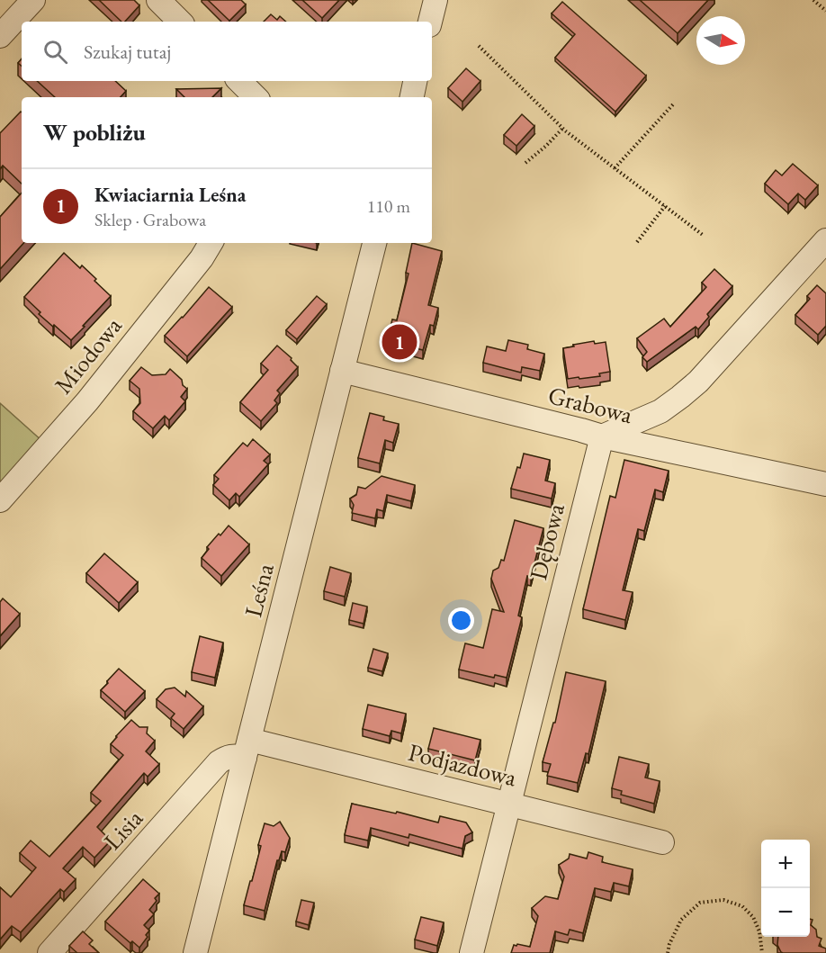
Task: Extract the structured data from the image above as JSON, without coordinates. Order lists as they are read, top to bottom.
{
  "streets": {
    "street": [
      "Miodowa",
      "Grabowa",
      "Dębowa",
      "Leśna",
      "Podjazdowa",
      "Lisia"
    ]
  },
  "crossings": [
    ["Grabowa", "Dębowa"],
    ["Grabowa", "Leśna"],
    ["Dębowa", "Podjazdowa"],
    ["Leśna", "Podjazdowa"],
    ["Leśna", "Lisia"],
    ["Podjazdowa", "Lisia"]
  ],
  "north": "right",
  "page": {
    "search": "Szukaj tutaj",
    "heading": "W pobliżu",
    "list": [
      {
        "mark": "1",
        "name": "Kwiaciarnia Leśna",
        "note": "Sklep · Grabowa",
        "value": "110 m"
      }
    ],
    "pins": "1",
    "map_buttons": ["+", "−"]
  }
}
